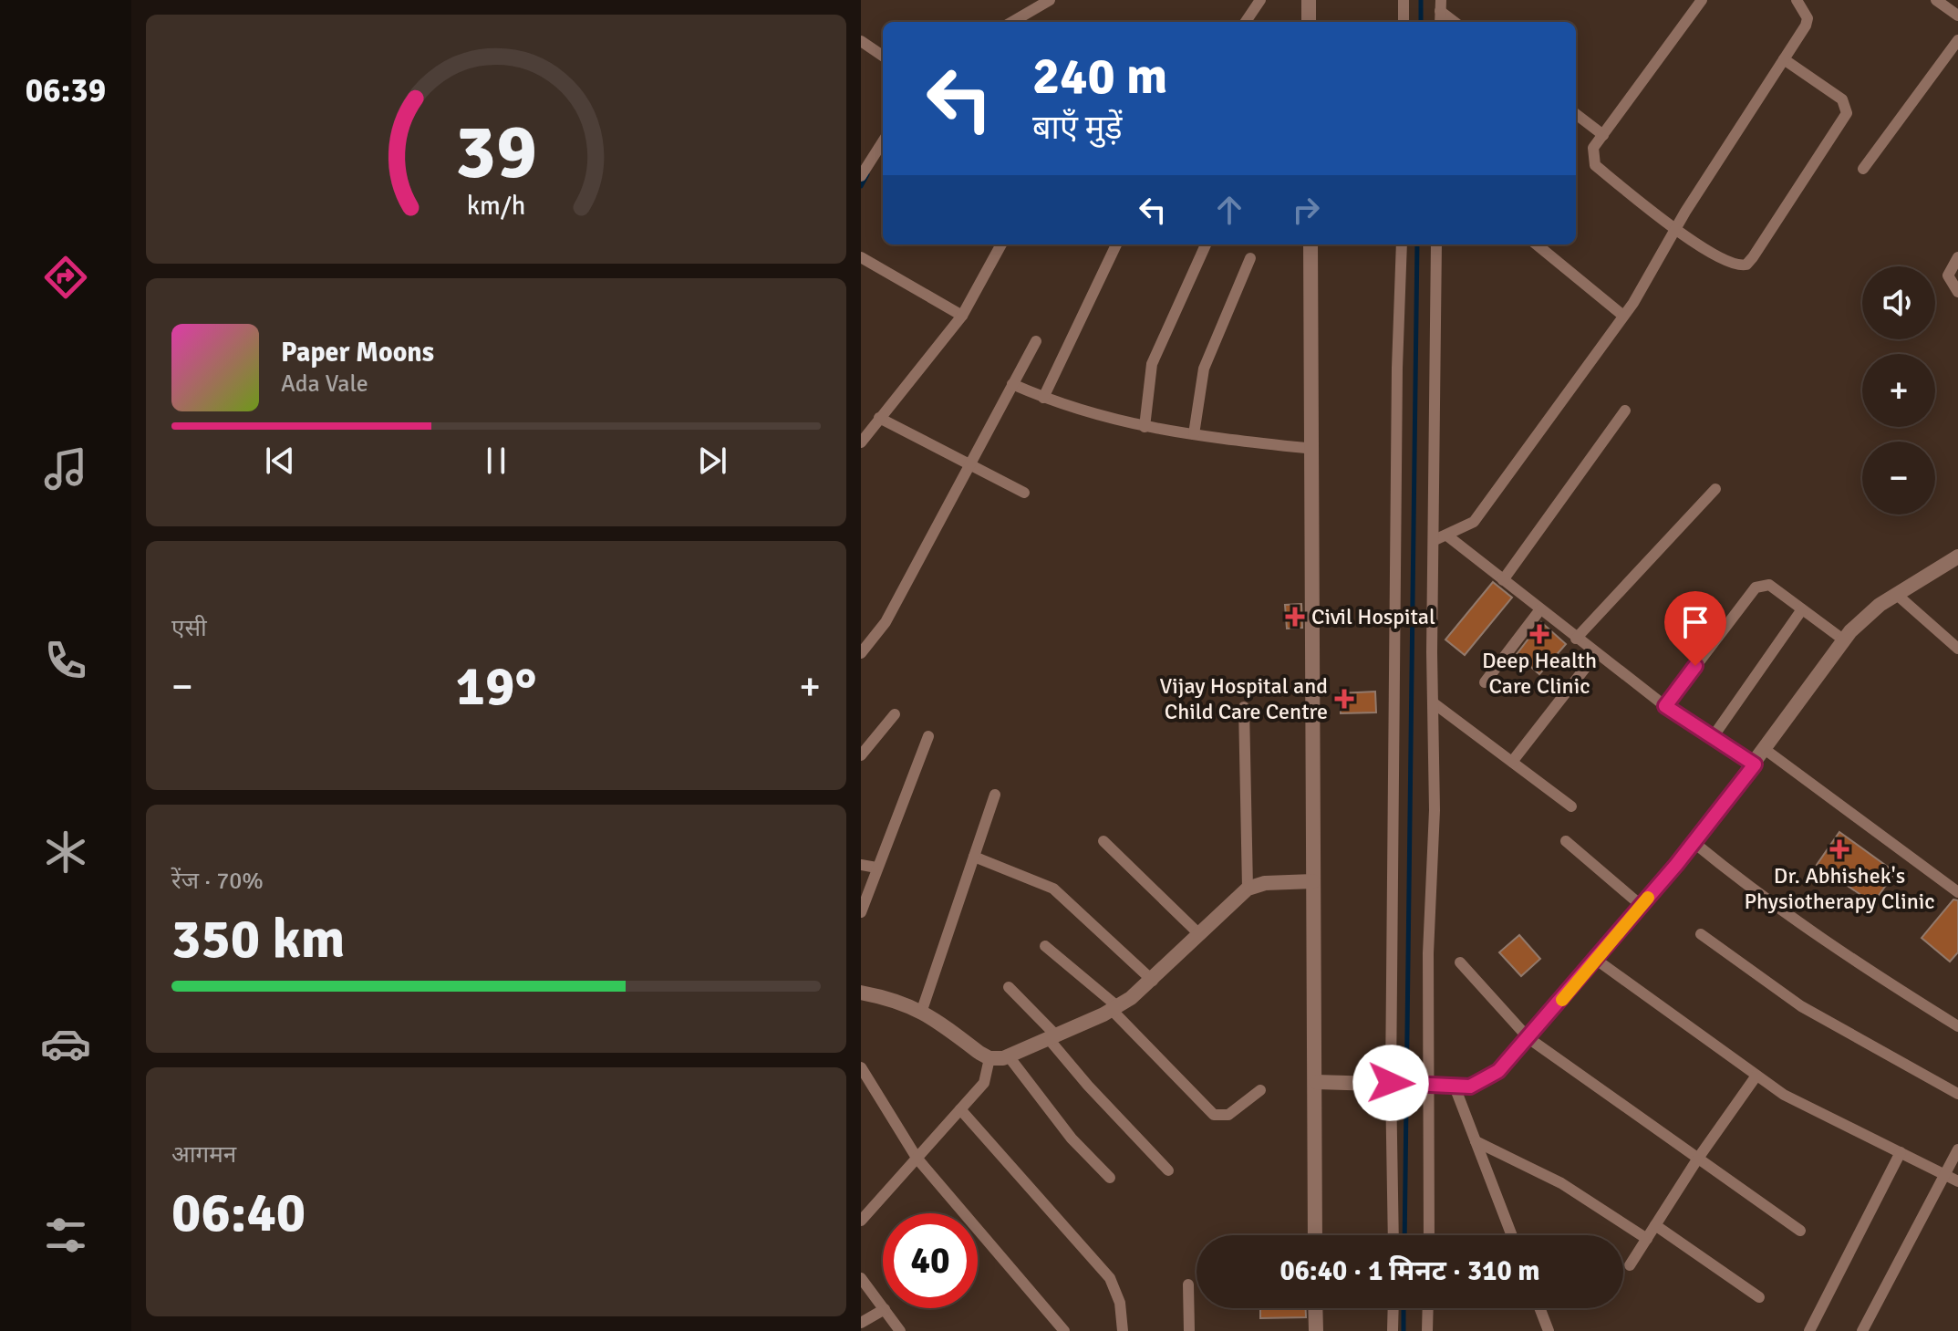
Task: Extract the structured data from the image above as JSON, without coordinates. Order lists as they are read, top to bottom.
{
  "places": {
    "health": [
      "Civil Hospital",
      "Deep Health Care Clinic",
      "Vijay Hospital and Child Care Centre",
      "Dr. Abhishek's Physiotherapy Clinic"
    ]
  },
  "page": {
    "tabs": "06:39",
    "turn": ["240 m", "बाएँ मुड़ें"],
    "map_buttons": ["+", "−"],
    "song": ["Paper Moons", "Ada Vale"],
    "tile": [
      "एसी",
      ["रेंज · 70%", "350 km"],
      ["आगमन", "06:40"]
    ],
    "heat": ["−", "19°", "+"],
    "limit": "40",
    "trip": "06:40 · 1 मिनट · 310 m",
    "gauge": ["39", "km/h"]
  }
}
